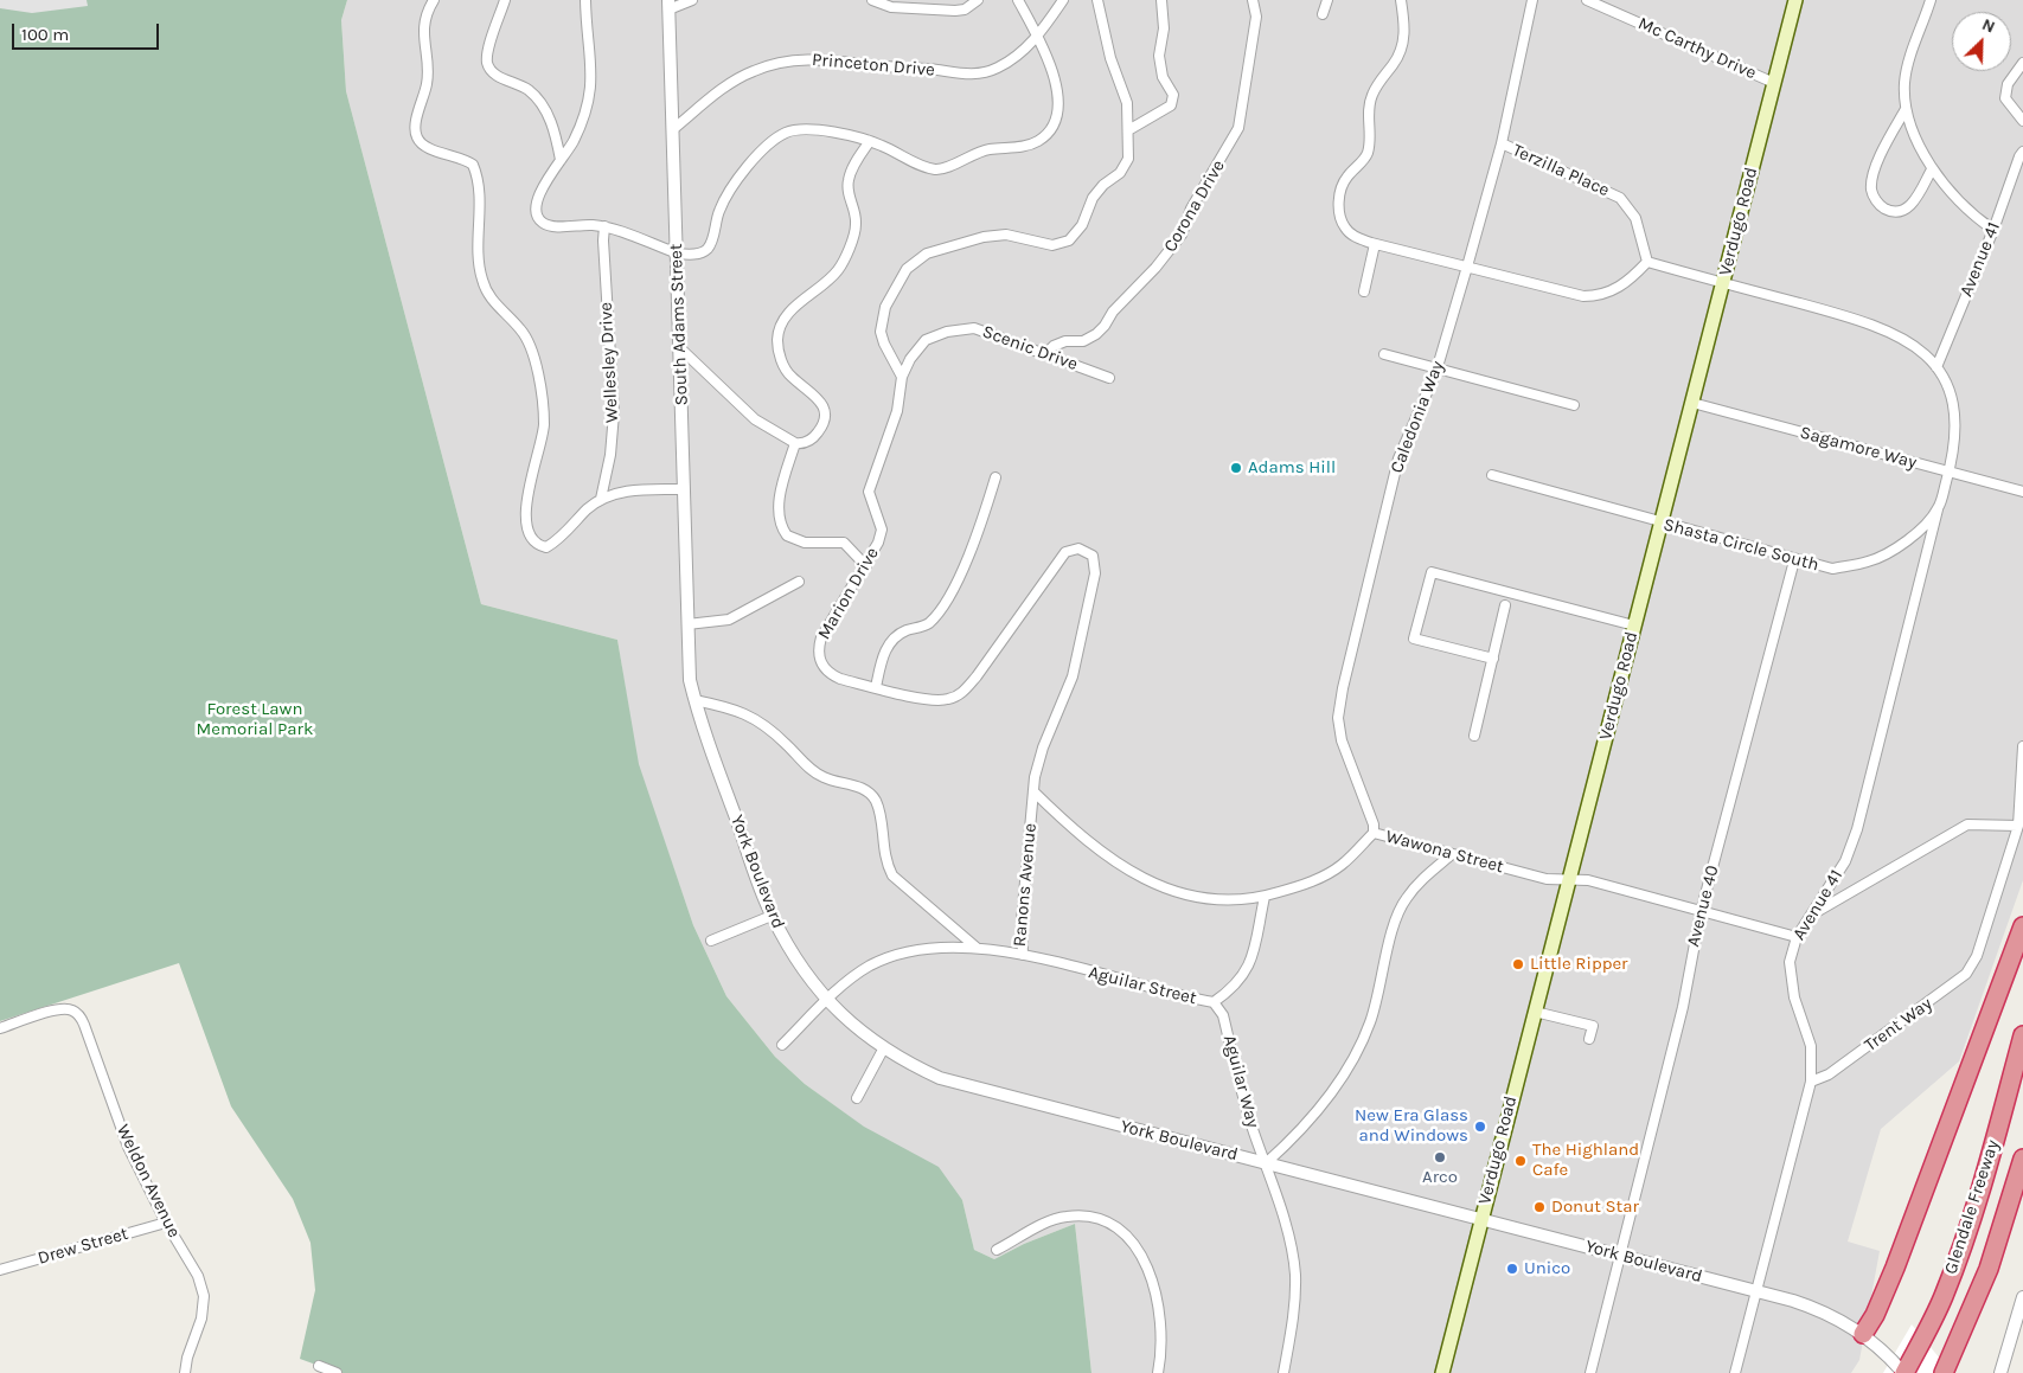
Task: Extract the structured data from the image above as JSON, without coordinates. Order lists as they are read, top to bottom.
{
  "streets": {
    "highway": ["Glendale Freeway"],
    "main road": ["Verdugo Road"],
    "street": [
      "Mc Carthy Drive",
      "Princeton Drive",
      "Terzilla Place",
      "Corona Drive",
      "Avenue 41",
      "South Adams Street",
      "Scenic Drive",
      "Wellesley Drive",
      "Caledonia Way",
      "Sagamore Way",
      "Shasta Circle South",
      "Marion Drive",
      "Wawona Street",
      "York Boulevard",
      "Ranons Avenue",
      "Avenue 40",
      "Aguilar Street",
      "Trent Way",
      "Aguilar Way",
      "Weldon Avenue",
      "Drew Street"
    ]
  },
  "crossings": [
    ["Mc Carthy Drive", "Verdugo Road"],
    ["Princeton Drive", "South Adams Street"],
    ["Terzilla Place", "Caledonia Way"],
    ["Terzilla Place", "Shasta Circle South"],
    ["Corona Drive", "Scenic Drive"],
    ["Verdugo Road", "Sagamore Way"],
    ["Verdugo Road", "Shasta Circle South"],
    ["Verdugo Road", "Wawona Street"],
    ["Verdugo Road", "York Boulevard"],
    ["Avenue 41", "Shasta Circle South"],
    ["Avenue 41", "Wawona Street"],
    ["Avenue 41", "York Boulevard"],
    ["Avenue 41", "Trent Way"],
    ["South Adams Street", "York Boulevard"],
    ["Scenic Drive", "Marion Drive"],
    ["Caledonia Way", "Wawona Street"],
    ["Sagamore Way", "Shasta Circle South"],
    ["Shasta Circle South", "Avenue 40"],
    ["Marion Drive", "Ranons Avenue"],
    ["Wawona Street", "Ranons Avenue"],
    ["Wawona Street", "Avenue 40"],
    ["Wawona Street", "Aguilar Street"],
    ["York Boulevard", "Ranons Avenue"],
    ["York Boulevard", "Avenue 40"],
    ["York Boulevard", "Aguilar Way"],
    ["York Boulevard", "Glendale Freeway"],
    ["Ranons Avenue", "Aguilar Street"],
    ["Aguilar Street", "Aguilar Way"],
    ["Weldon Avenue", "Drew Street"]
  ],
  "parks": ["Forest Lawn Memorial Park"],
  "places": [
    "Adams Hill",
    "Little Ripper",
    "New Era Glass and Windows",
    "Arco",
    "The Highland Cafe",
    "Donut Star",
    "Unico"
  ],
  "scale_bar": "100 m",
  "north": "top right"
}
